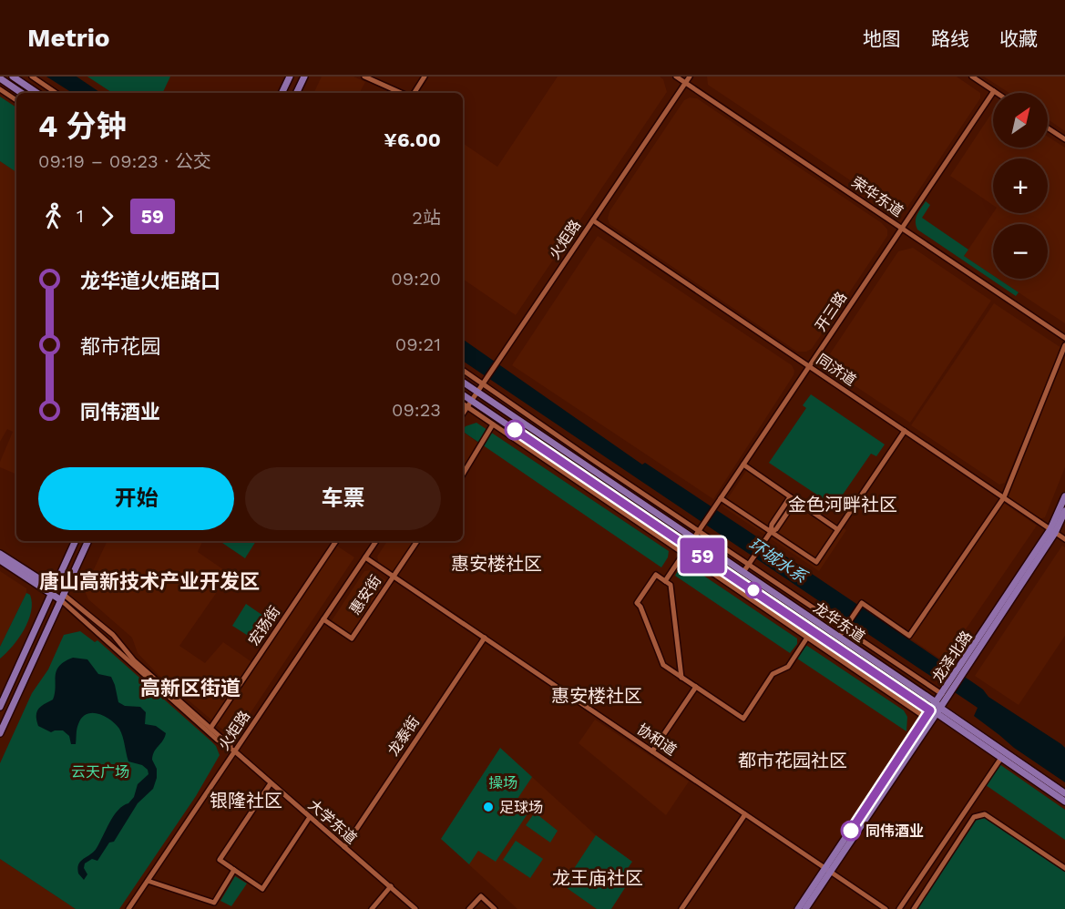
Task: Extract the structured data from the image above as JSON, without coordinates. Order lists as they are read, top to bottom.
{
  "streets": {
    "main road": ["龙华东道", "龙泽北路"],
    "street": [
      "荣华东道",
      "火炬路",
      "开三路",
      "同济道",
      "惠安街",
      "宏扬街",
      "龙泰街",
      "协和道",
      "大学东道"
    ]
  },
  "crossings": [
    ["荣华东道", "火炬路"],
    ["荣华东道", "开三路"],
    ["火炬路", "同济道"],
    ["火炬路", "惠安街"],
    ["火炬路", "龙华东道"],
    ["火炬路", "协和道"],
    ["火炬路", "大学东道"],
    ["开三路", "同济道"],
    ["开三路", "龙华东道"],
    ["同济道", "龙泽北路"],
    ["惠安街", "协和道"],
    ["龙华东道", "龙泽北路"],
    ["宏扬街", "大学东道"],
    ["龙泽北路", "协和道"],
    ["龙泰街", "协和道"],
    ["龙泰街", "大学东道"]
  ],
  "districts": [
    "金色河畔社区",
    "惠安楼社区",
    "唐山高新技术产业开发区",
    "高新区街道",
    "惠安楼社区",
    "都市花园社区",
    "银隆社区",
    "龙王庙社区"
  ],
  "water": ["环城水系"],
  "parks": ["云天广场", "操场"],
  "places": ["足球场", "同伟酒业"],
  "lines": ["bus line 59"],
  "north": "top right",
  "page": {
    "header": "Metrio",
    "nav": ["地图", "路线", "收藏"],
    "on_map": "59",
    "map_buttons": ["+", "−"],
    "heading": ["4 分钟", "09:19 – 09:23 · 公交", "¥6.00"],
    "legs": ["1", "59", "2站"],
    "list": [
      {
        "name": "龙华道火炬路口",
        "value": "09:20"
      },
      {
        "name": "都市花园",
        "value": "09:21"
      },
      {
        "name": "同伟酒业",
        "value": "09:23"
      }
    ],
    "buttons": ["开始", "车票"]
  }
}
